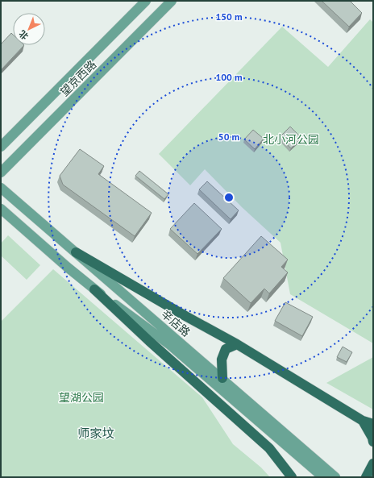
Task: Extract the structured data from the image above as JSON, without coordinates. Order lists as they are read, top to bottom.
{
  "streets": {
    "main road": ["望京西路", "辛店路"]
  },
  "districts": ["师家坟"],
  "parks": ["北小河公园", "望湖公园"],
  "north": "bottom left",
  "rings": ["150 m", "100 m", "50 m"]
}
